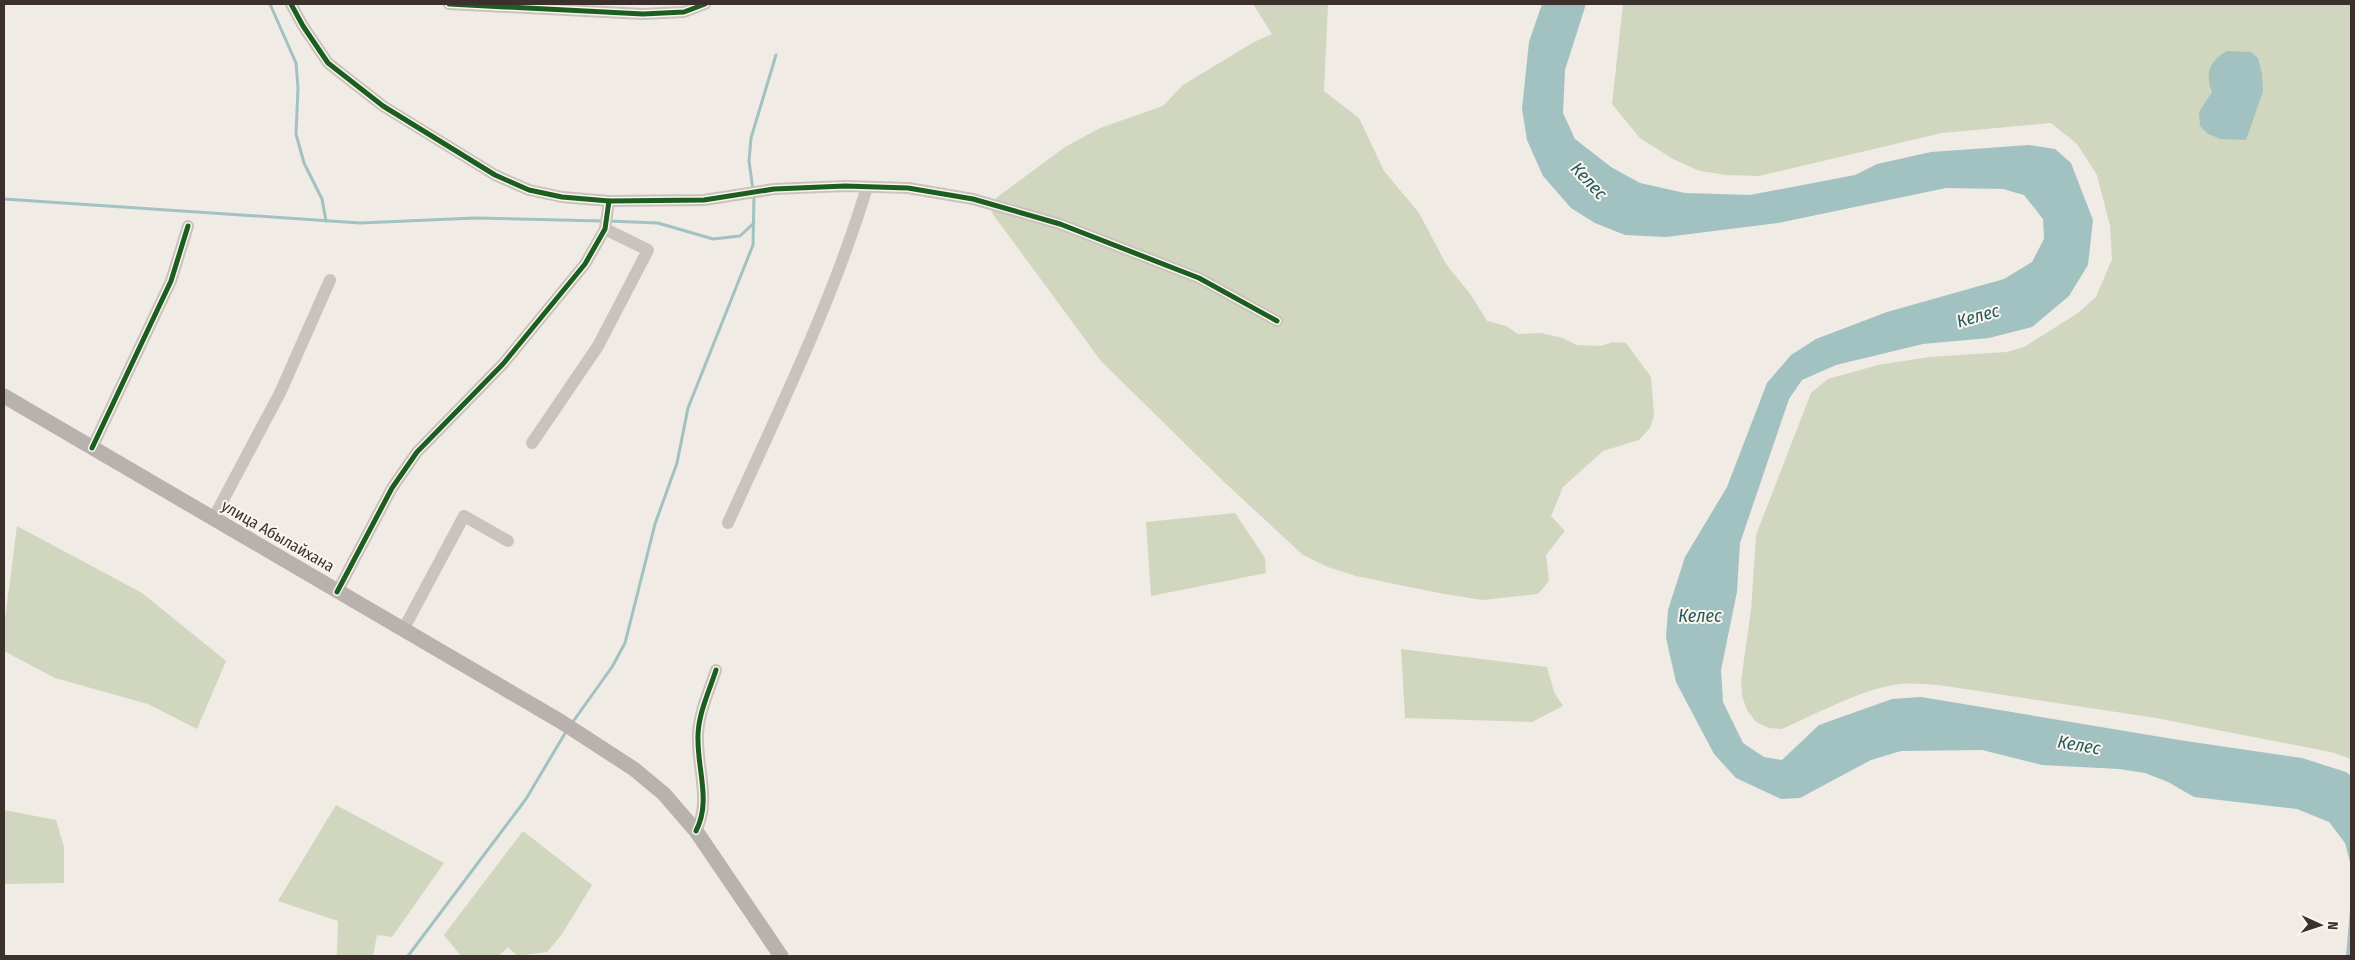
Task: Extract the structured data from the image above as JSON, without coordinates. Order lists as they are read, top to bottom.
{
  "streets": {
    "main road": ["улица Абылайхана"]
  },
  "water": ["Келес"],
  "north": "right"
}
